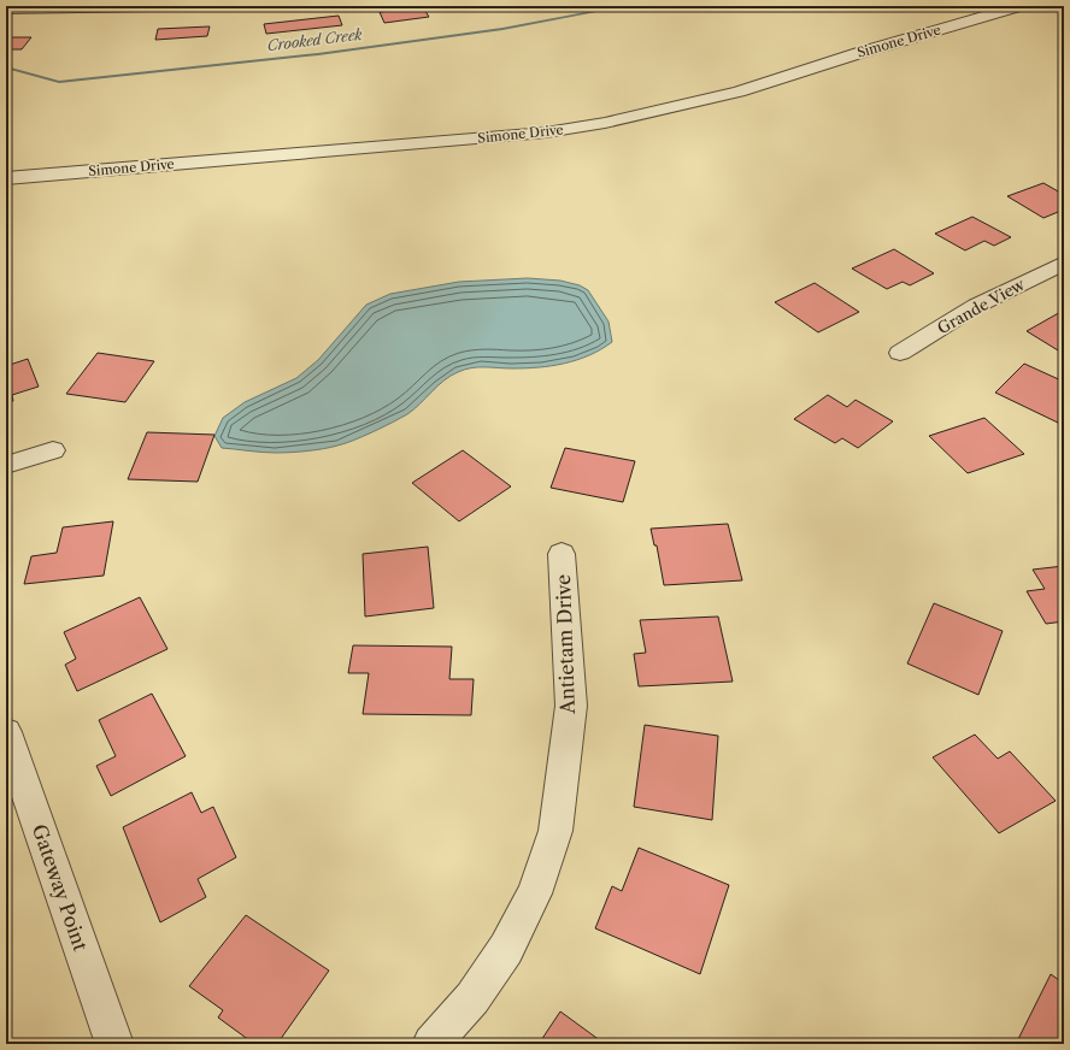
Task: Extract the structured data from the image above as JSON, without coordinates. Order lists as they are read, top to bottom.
{
  "streets": {
    "street": [
      "Simone Drive",
      "Grande View",
      "Antietam Drive",
      "Gateway Point"
    ]
  },
  "water": ["Crooked Creek"]
}
